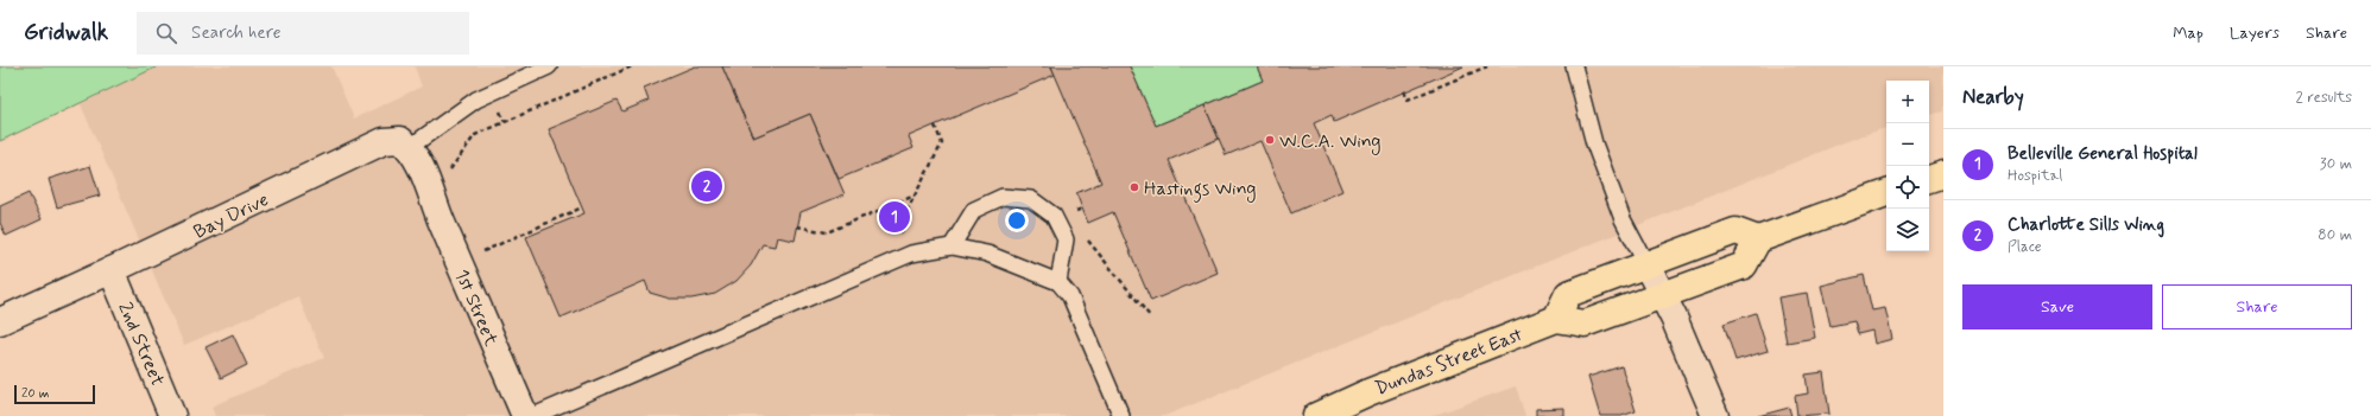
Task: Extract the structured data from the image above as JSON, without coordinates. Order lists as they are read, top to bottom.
{
  "streets": {
    "main road": ["Dundas Street East"],
    "street": ["Bay Drive", "1st Street", "2nd Street"]
  },
  "crossings": [
    ["Bay Drive", "2nd Street"]
  ],
  "places": ["W.C.A. Wing", "Hastings Wing"],
  "scale_bar": "20 m",
  "page": {
    "header": "Gridwalk",
    "search": "Search here",
    "nav": ["Map", "Layers", "Share"],
    "heading": ["Nearby", "2 results"],
    "map_buttons": ["+", "−"],
    "list": [
      {
        "mark": "1",
        "name": "Belleville General Hospital",
        "note": "Hospital",
        "value": "30 m"
      },
      {
        "mark": "2",
        "name": "Charlotte Sills Wing",
        "note": "Place",
        "value": "80 m"
      }
    ],
    "pins": ["2", "1"],
    "buttons": ["Save", "Share"],
    "scale": "20 m"
  }
}
